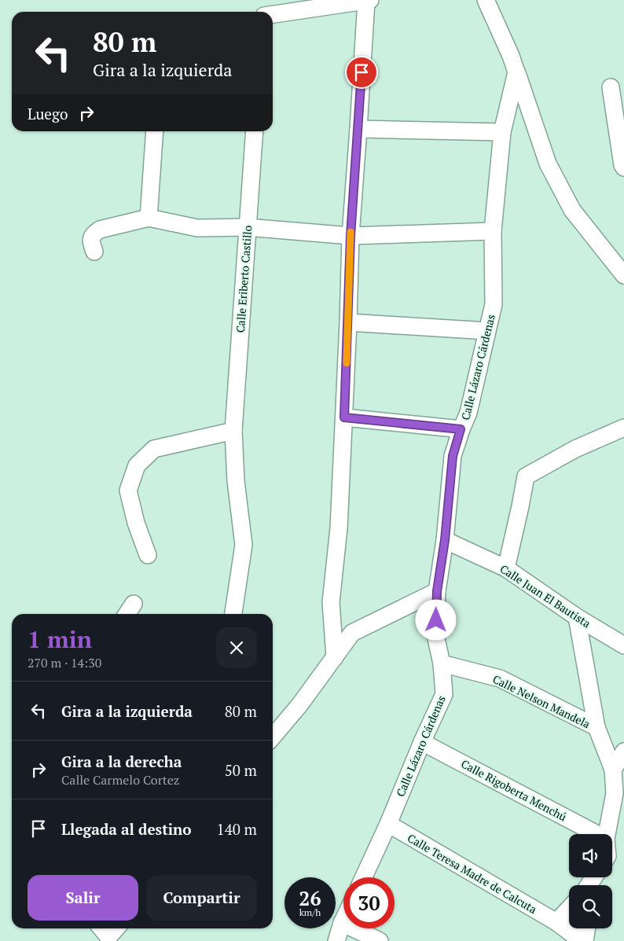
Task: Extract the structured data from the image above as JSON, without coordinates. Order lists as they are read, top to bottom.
{
  "streets": {
    "street": [
      "Calle Eriberto Castillo",
      "Calle Lázaro Cárdenas",
      "Calle Juan El Bautista",
      "Calle Nelson Mandela",
      "Calle Rigoberta Menchú",
      "Calle Teresa Madre de Calcuta"
    ]
  },
  "crossings": [
    ["Calle Lázaro Cárdenas", "Calle Juan El Bautista"],
    ["Calle Lázaro Cárdenas", "Calle Nelson Mandela"],
    ["Calle Lázaro Cárdenas", "Calle Rigoberta Menchú"],
    ["Calle Lázaro Cárdenas", "Calle Teresa Madre de Calcuta"]
  ],
  "page": {
    "turn": ["80 m", "Gira a la izquierda"],
    "then": "Luego",
    "heading": ["1 min", "270 m · 14:30"],
    "list": [
      {
        "name": "Gira a la izquierda",
        "value": "80 m"
      },
      {
        "name": "Gira a la derecha",
        "note": "Calle Carmelo Cortez",
        "value": "50 m"
      },
      {
        "name": "Llegada al destino",
        "value": "140 m"
      }
    ],
    "buttons": ["Salir", "Compartir"],
    "speed": "26 km/h",
    "limit": "30"
  }
}
